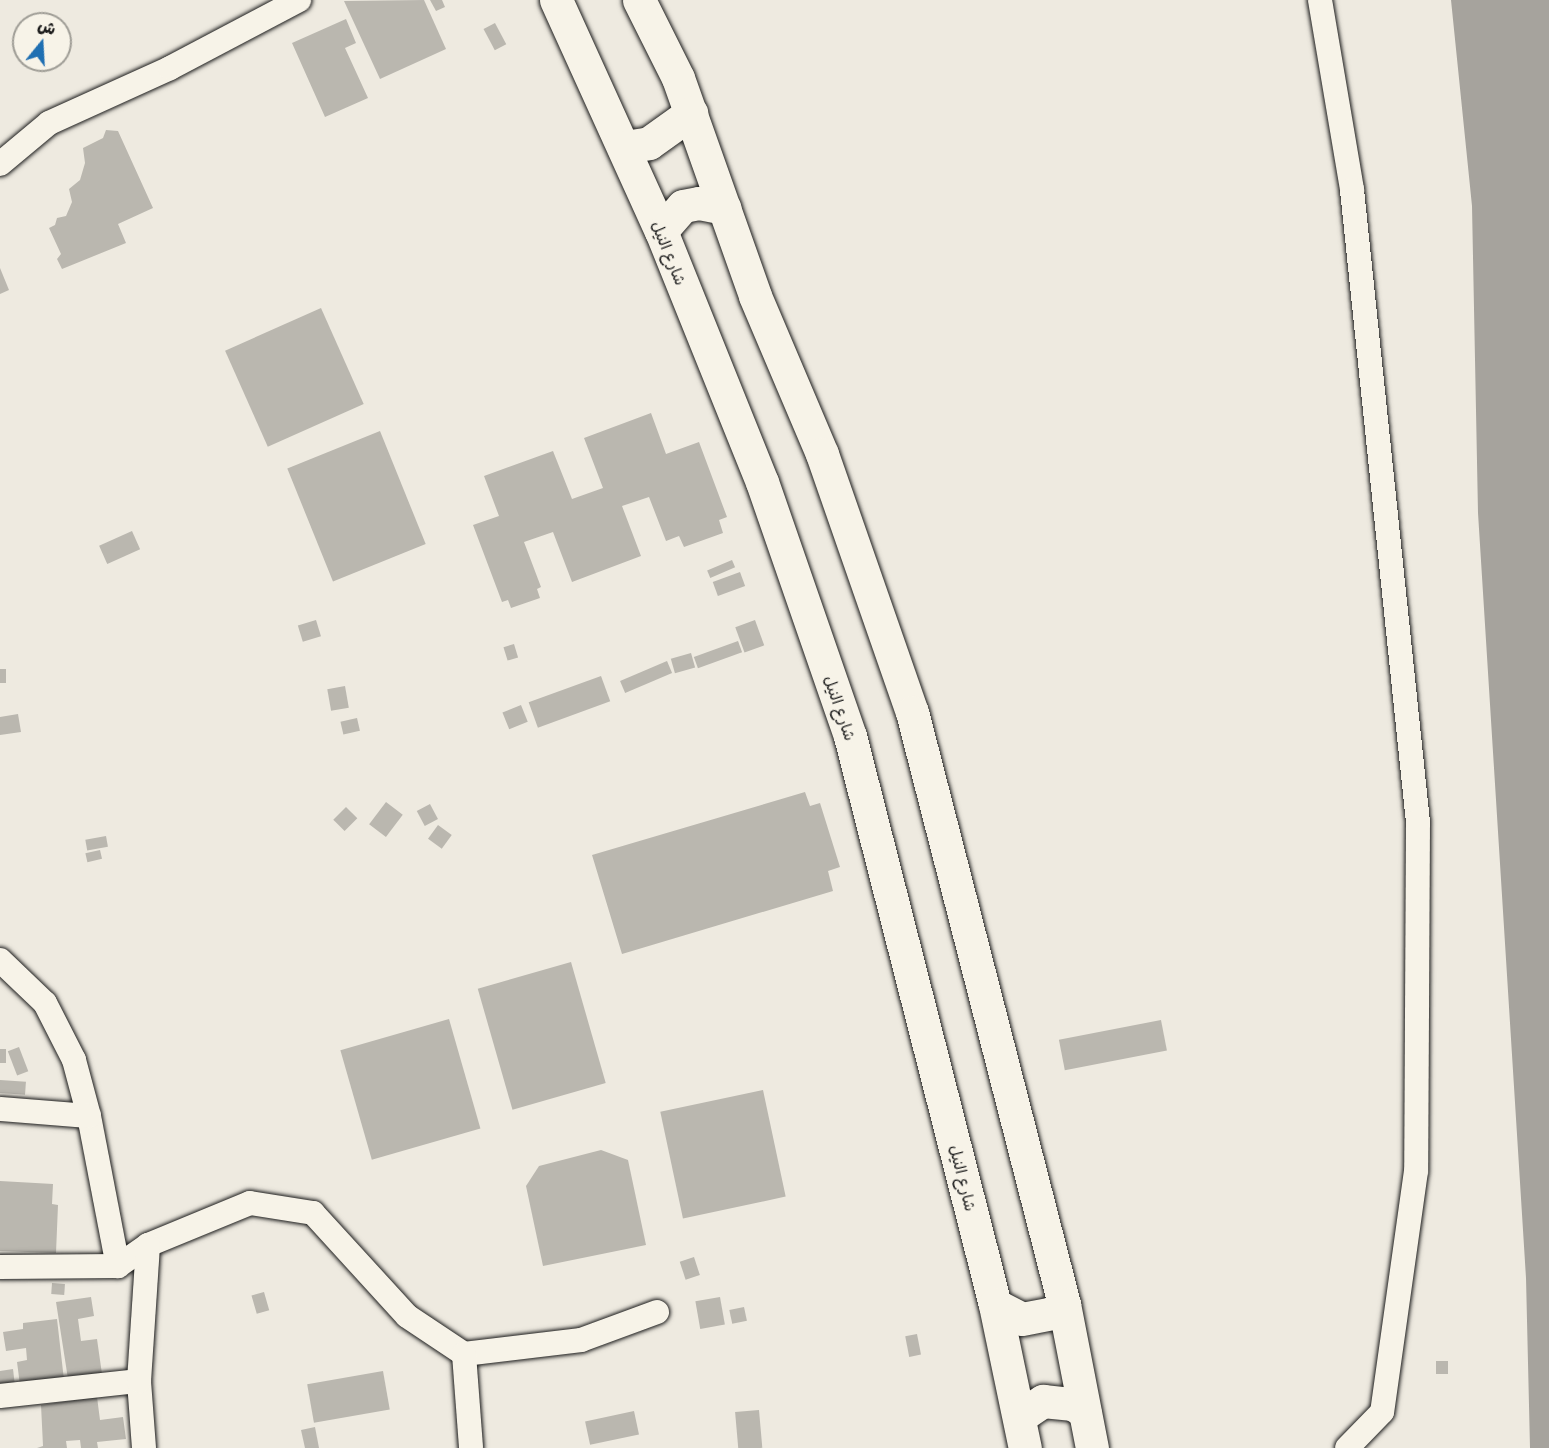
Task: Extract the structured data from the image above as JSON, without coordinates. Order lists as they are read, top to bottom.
{
  "streets": {
    "main road": ["شارع النيل"]
  },
  "north": "top"
}
